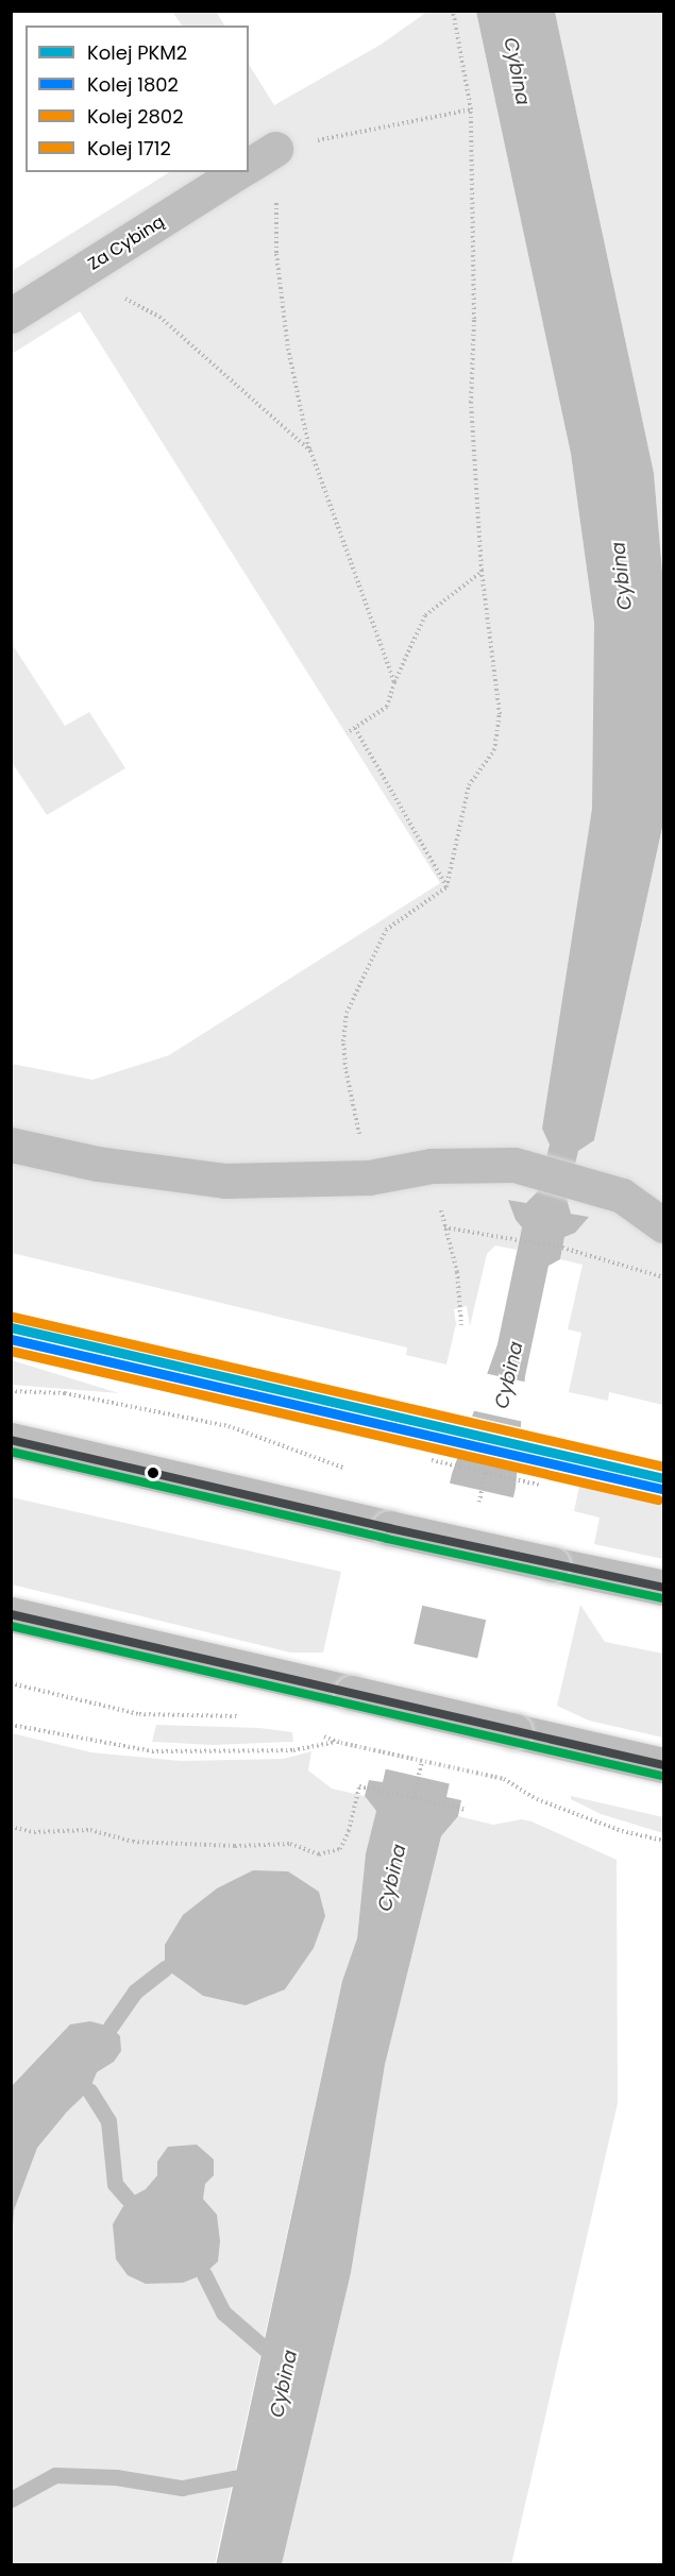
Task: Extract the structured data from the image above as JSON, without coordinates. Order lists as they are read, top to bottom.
{
  "streets": {
    "street": ["Za Cybiną"]
  },
  "water": ["Cybina"],
  "lines": [
    "rail line 2802",
    "rail line PKM2",
    "rail line 1802",
    "rail line 1712"
  ],
  "legend": [
    "Kolej PKM2",
    "Kolej 1802",
    "Kolej 2802",
    "Kolej 1712"
  ]
}
